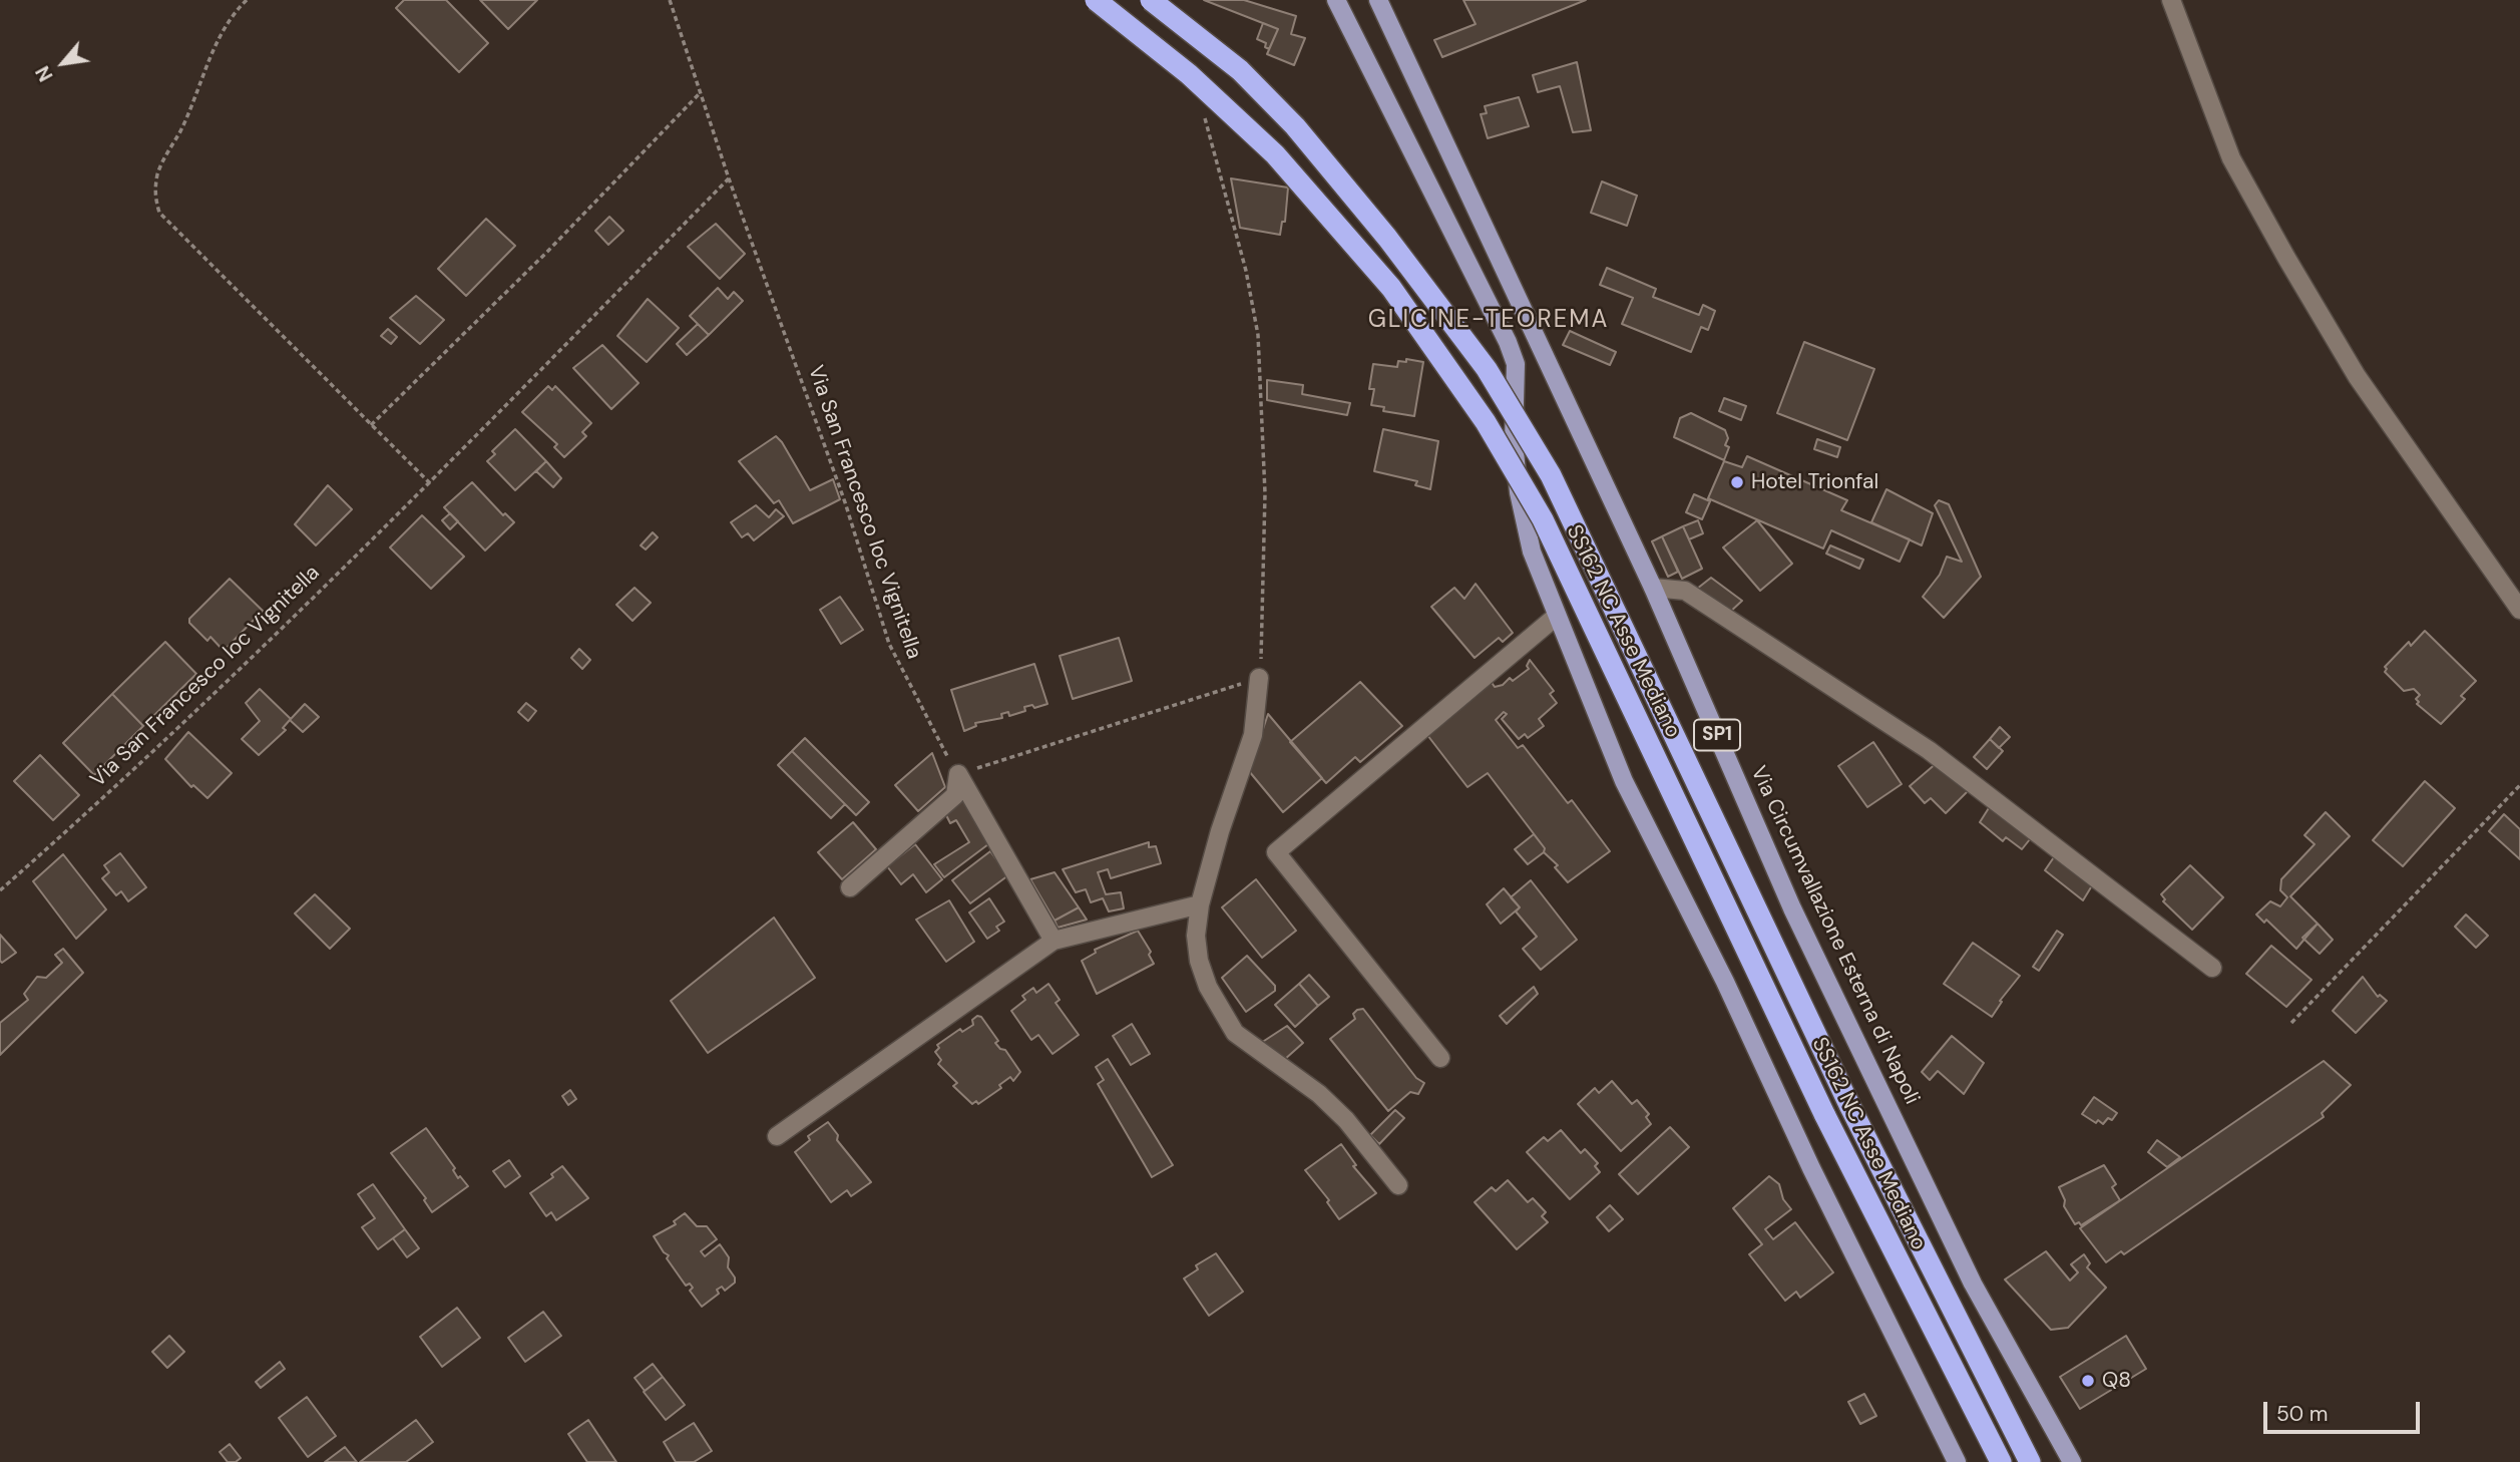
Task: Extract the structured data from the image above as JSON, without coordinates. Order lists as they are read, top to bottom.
{
  "streets": {
    "highway": ["SS162 NC Asse Mediano"],
    "main road": ["SP1", "Via Circumvallazione Esterna di Napoli"],
    "path": ["Via San Francesco loc Vignitella"]
  },
  "districts": ["GLICINE-TEOREMA"],
  "places": ["Hotel Trionfal", "Q8"],
  "scale_bar": "50 m",
  "north": "bottom left"
}
